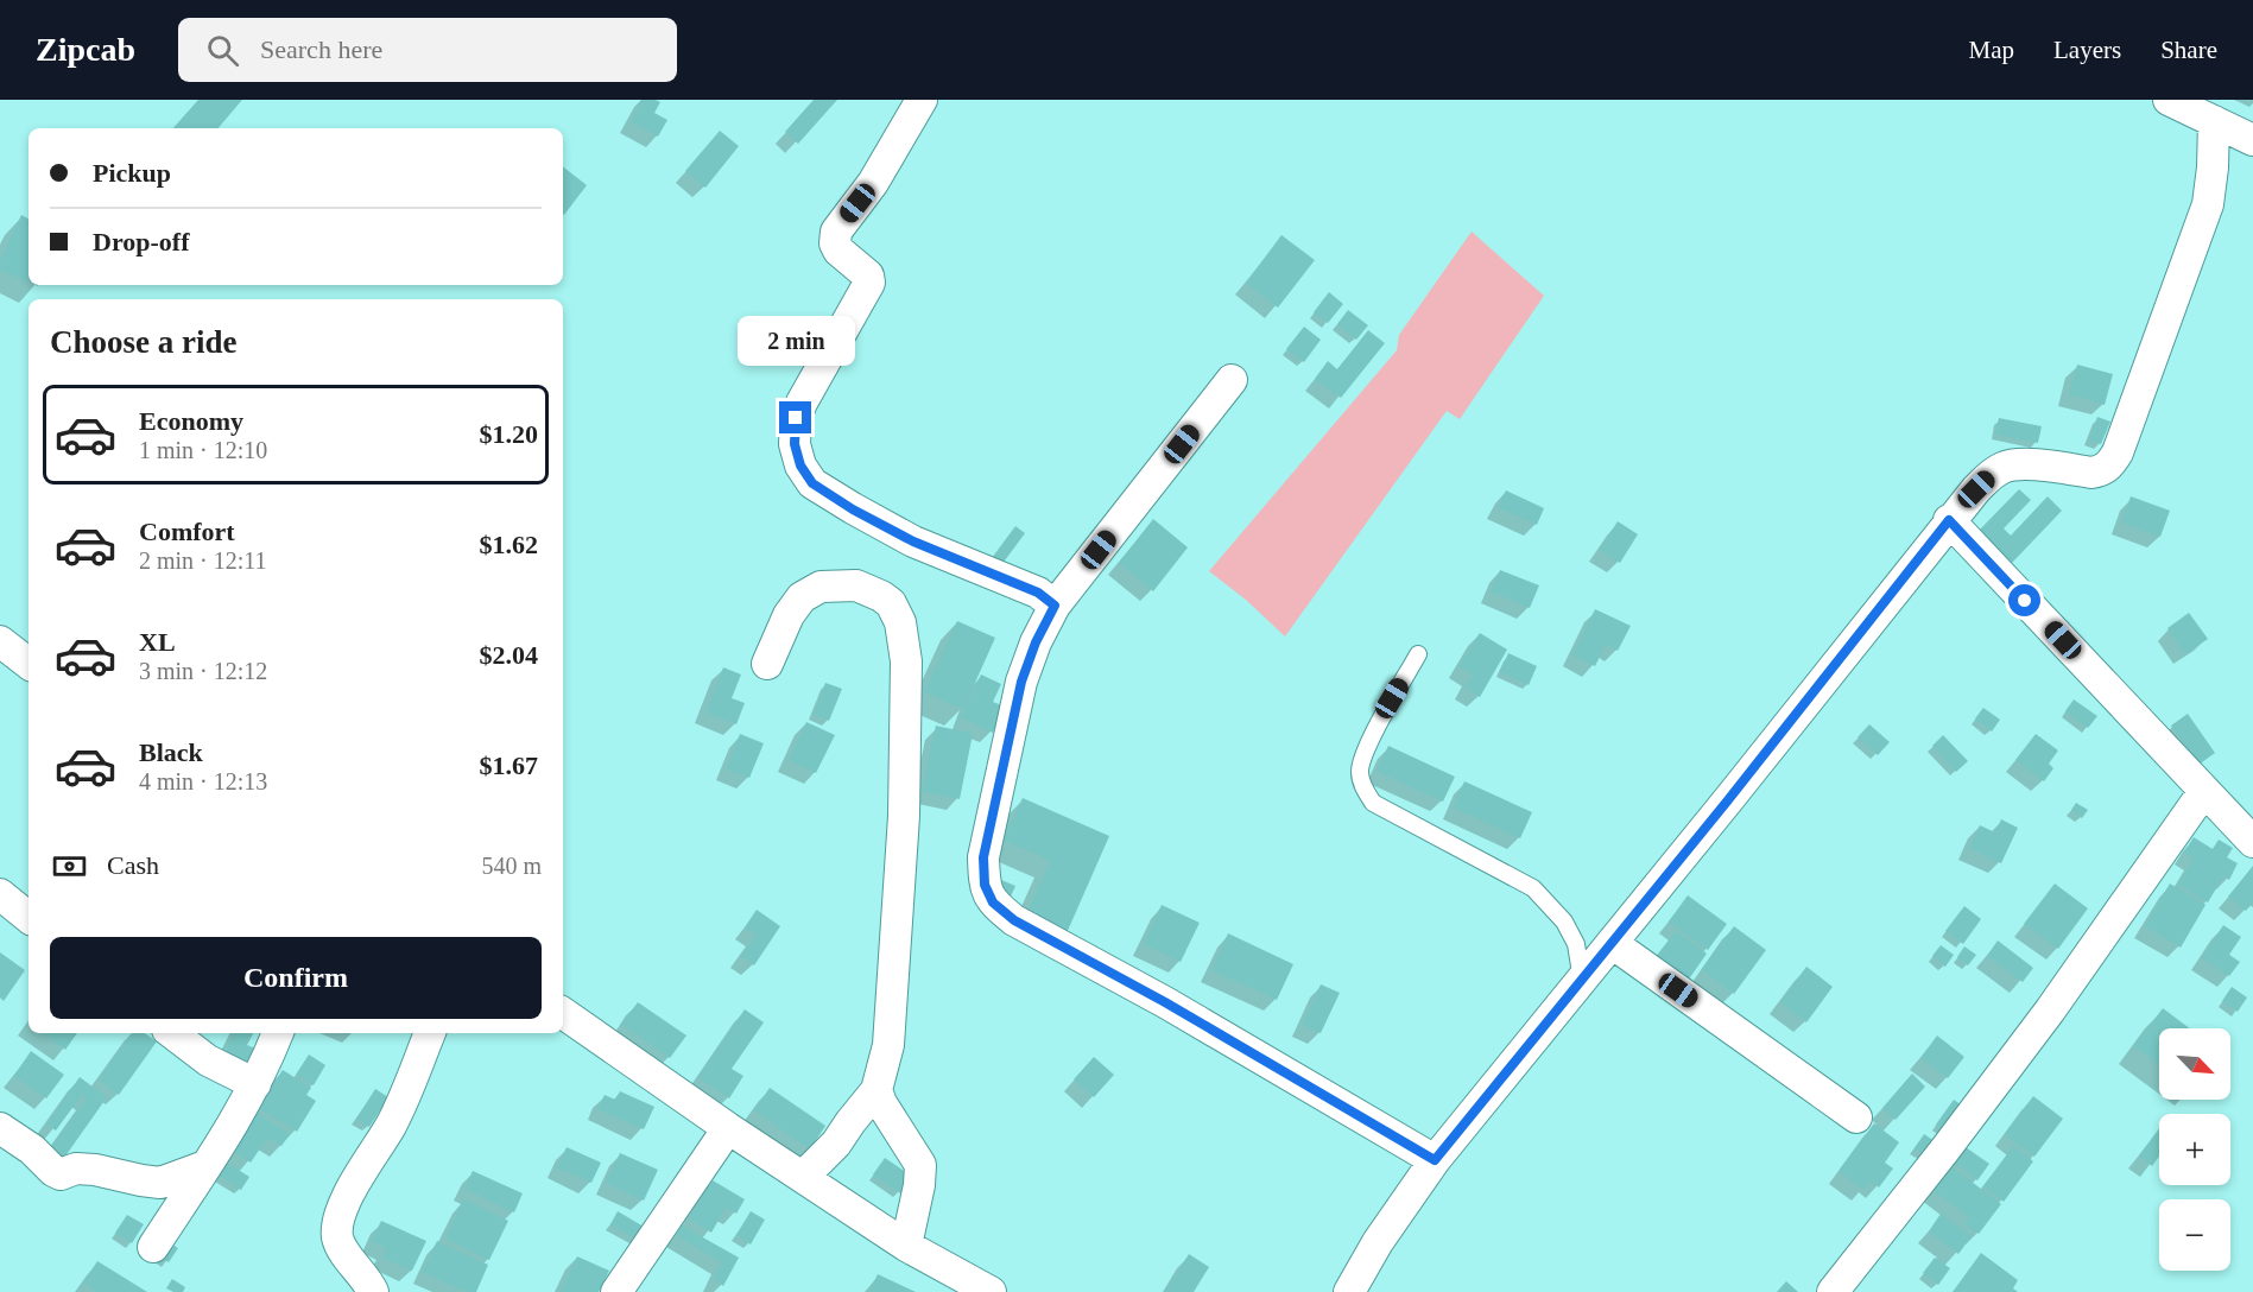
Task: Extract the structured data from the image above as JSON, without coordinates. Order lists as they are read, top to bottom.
{
  "north": "bottom right",
  "page": {
    "header": "Zipcab",
    "search": "Search here",
    "nav": ["Map", "Layers", "Share"],
    "banner": ["Pickup", "Drop-off"],
    "heading": "Choose a ride",
    "bubble": "2 min",
    "list": [
      {
        "name": "Economy",
        "note": "1 min · 12:10",
        "value": "$1.20"
      },
      {
        "name": "Comfort",
        "note": "2 min · 12:11",
        "value": "$1.62"
      },
      {
        "name": "XL",
        "note": "3 min · 12:12",
        "value": "$2.04"
      },
      {
        "name": "Black",
        "note": "4 min · 12:13",
        "value": "$1.67"
      }
    ],
    "pay": ["Cash", "540 m"],
    "buttons": "Confirm",
    "map_buttons": ["+", "−"]
  }
}
